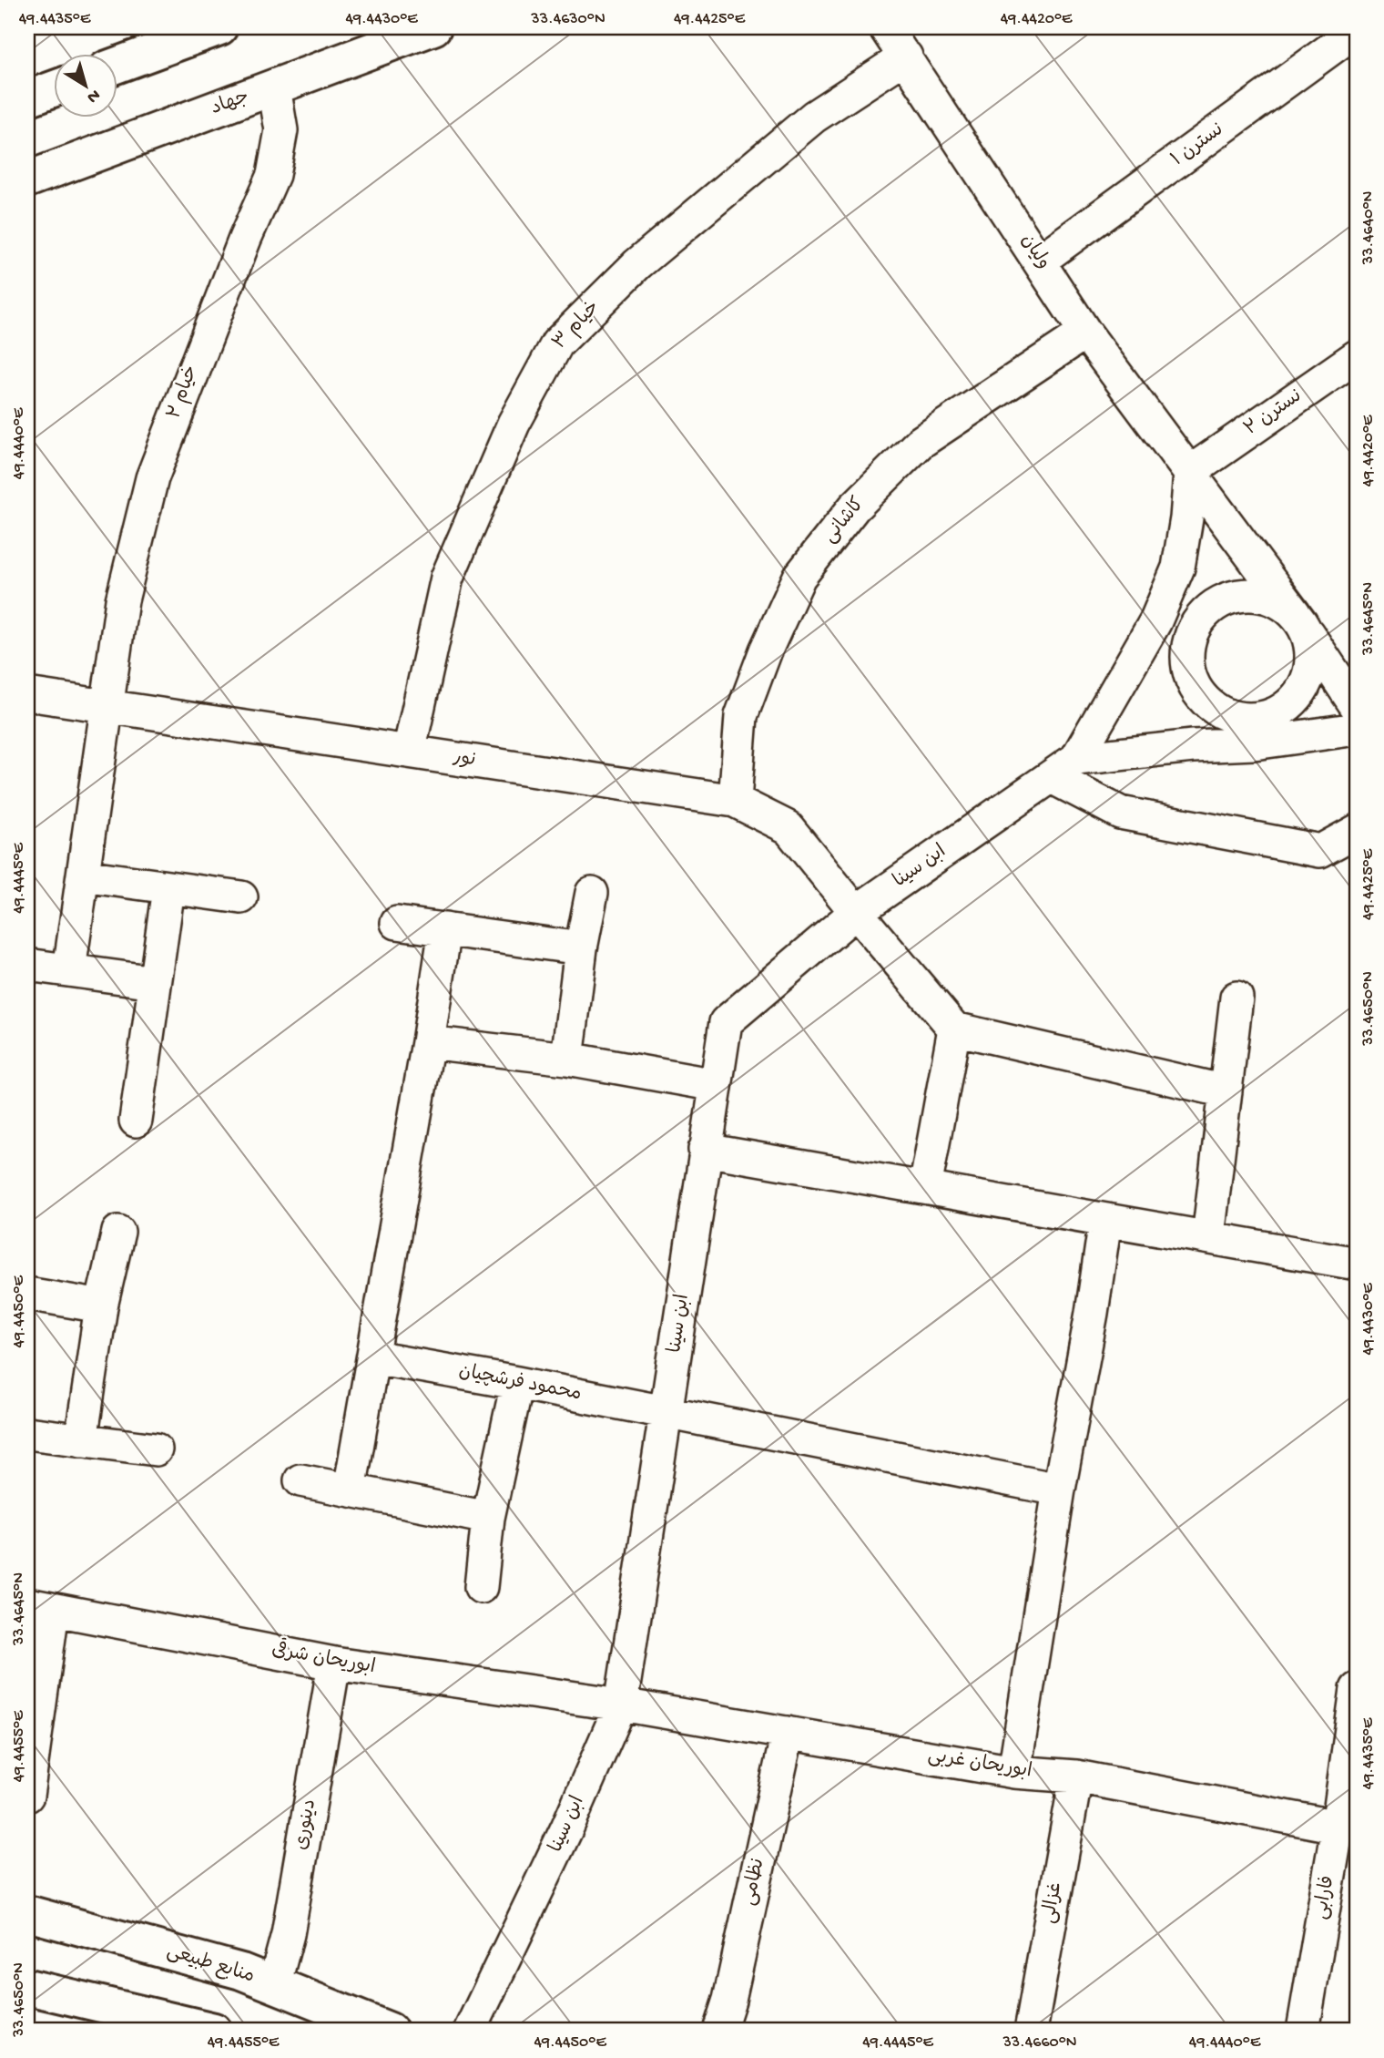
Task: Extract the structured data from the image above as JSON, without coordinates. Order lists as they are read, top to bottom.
{
  "streets": {
    "main road": ["جهاد", "منابع طبیعی"],
    "street": [
      "نسترن ۱",
      "ولیان",
      "خیام ۳",
      "خیام ۲",
      "نسترن ۲",
      "کاشانی",
      "نور",
      "ابن سینا",
      "محمود فرشچیان",
      "ابوریحان شرقی",
      "ابوریحان غربی",
      "دینوری",
      "نظامی",
      "فارابی",
      "غزالی"
    ]
  },
  "crossings": [
    ["جهاد", "خیام ۲"],
    ["نسترن ۱", "ولیان"],
    ["ولیان", "خیام ۳"],
    ["ولیان", "نسترن ۲"],
    ["ولیان", "کاشانی"],
    ["خیام ۳", "نور"],
    ["خیام ۲", "نور"],
    ["کاشانی", "نور"],
    ["نور", "ابن سینا"],
    ["ابن سینا", "محمود فرشچیان"],
    ["ابن سینا", "ابوریحان شرقی"],
    ["ابن سینا", "ابوریحان غربی"],
    ["ابوریحان شرقی", "ابوریحان غربی"],
    ["ابوریحان شرقی", "دینوری"],
    ["ابوریحان غربی", "نظامی"],
    ["ابوریحان غربی", "فارابی"],
    ["ابوریحان غربی", "غزالی"],
    ["دینوری", "منابع طبیعی"]
  ],
  "north": "bottom right",
  "coordinates": [
    "49.4435°E",
    "49.4430°E",
    "33.4630°N",
    "49.4425°E",
    "49.4420°E",
    "33.4640°N",
    "49.4440°E",
    "33.4645°N",
    "49.4445°E",
    "33.4650°N",
    "49.4450°E",
    "49.4455°E",
    "33.4660°N"
  ]
}
